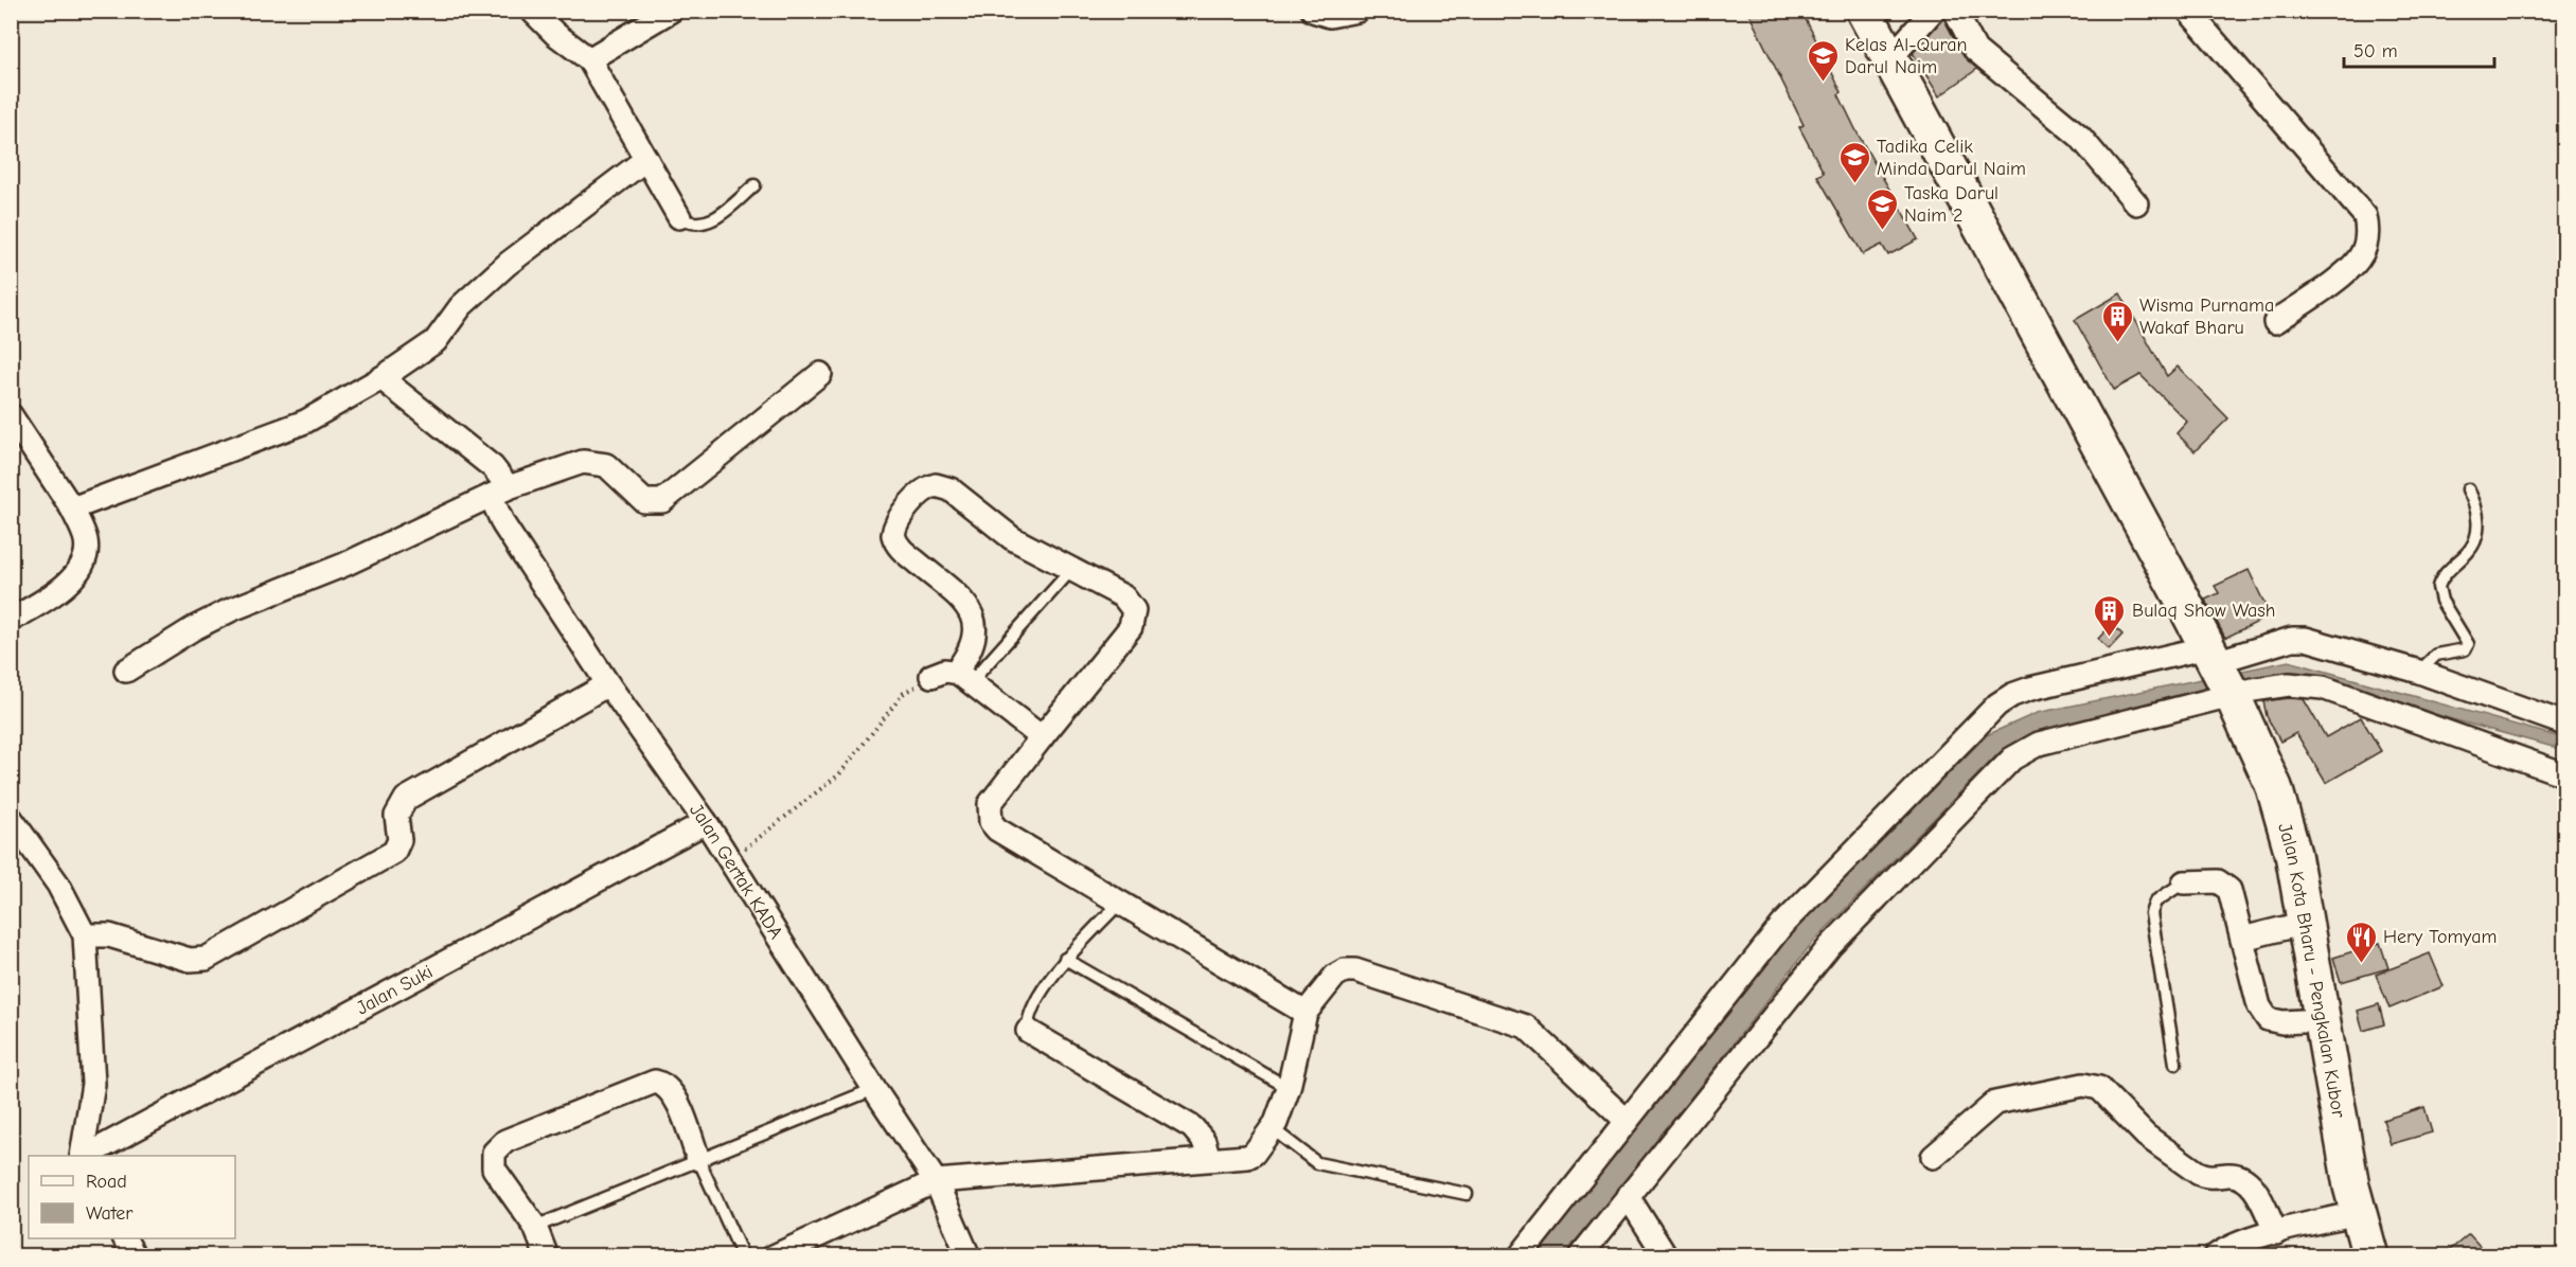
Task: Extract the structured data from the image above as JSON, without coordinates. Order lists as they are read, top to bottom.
{
  "streets": {
    "main road": ["Jalan Kota Bharu - Pengkalan Kubor"],
    "street": ["Jalan Gertak KADA", "Jalan Suki"]
  },
  "crossings": [
    ["Jalan Gertak KADA", "Jalan Suki"]
  ],
  "places": {
    "school or university": ["Kelas Al-Quran Darul Naim", "Tadika Celik Minda Darul Naim", "Taska Darul Naim 2"],
    "building": ["Wisma Purnama Wakaf Bharu", "Bulaq Show Wash"],
    "restaurant": ["Hery Tomyam"]
  },
  "legend": ["Road", "Water"],
  "scale_bar": "50 m"
}
